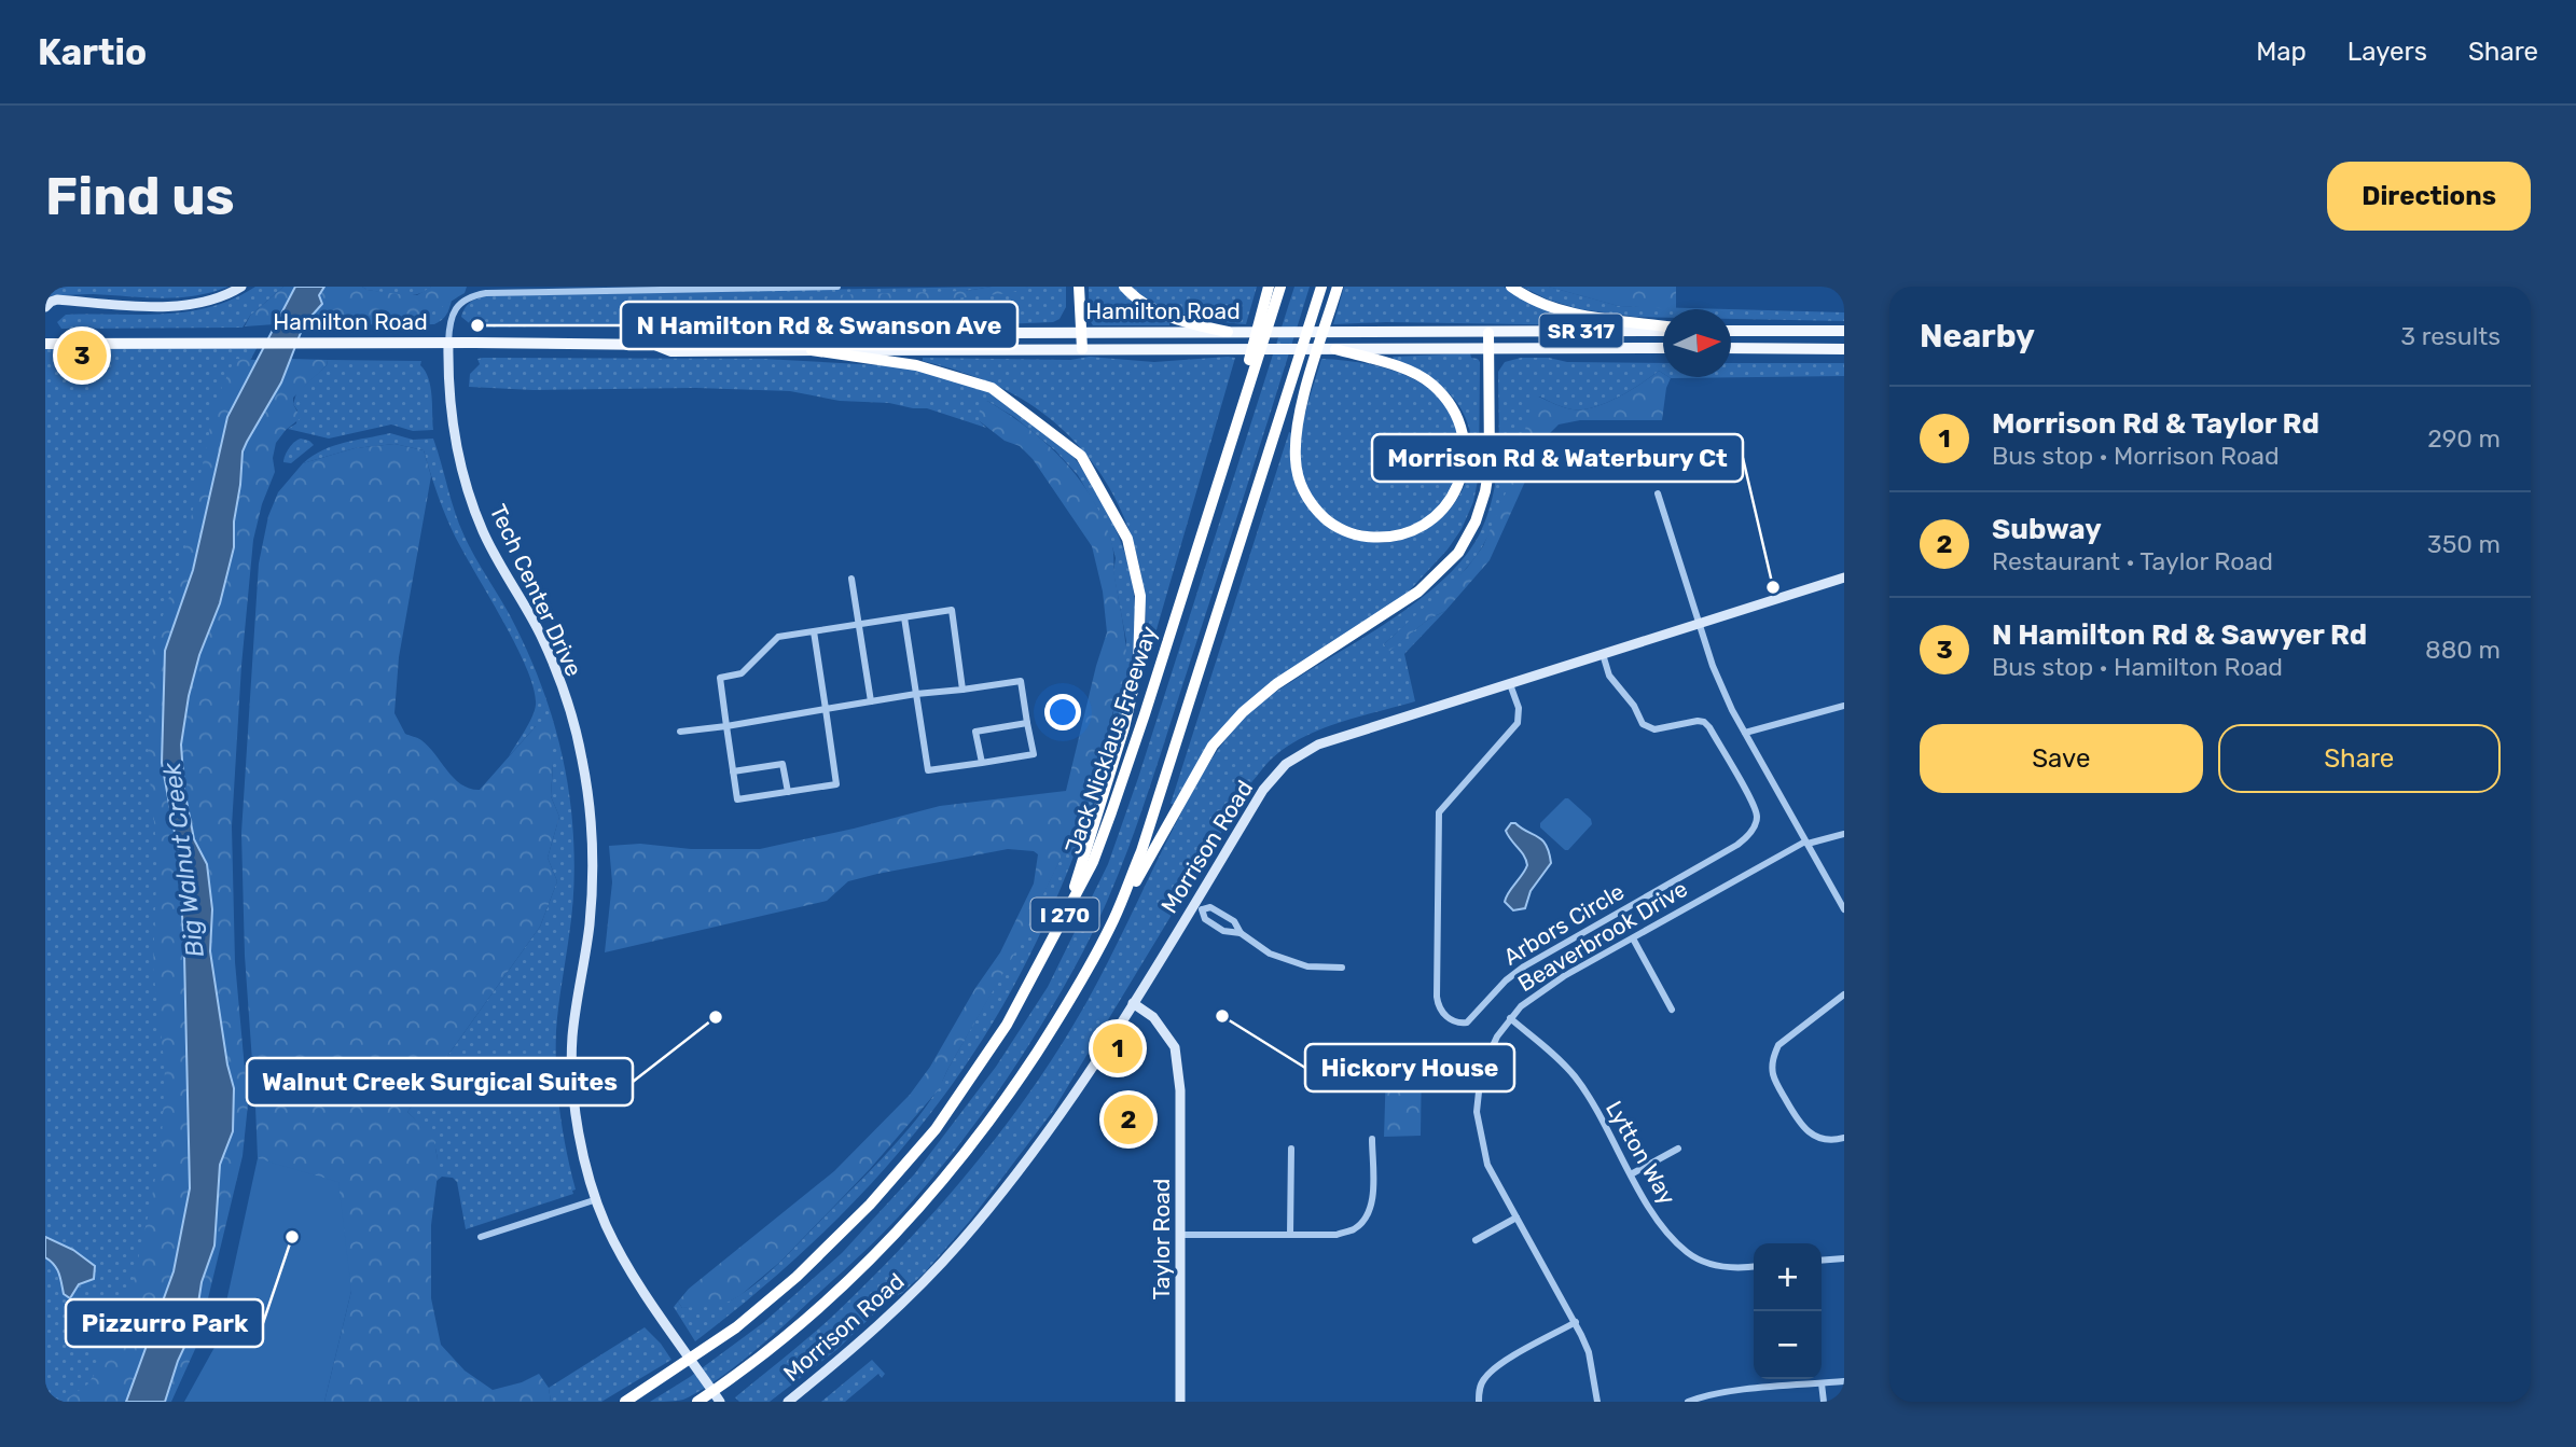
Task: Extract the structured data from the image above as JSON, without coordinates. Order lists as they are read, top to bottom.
{
  "streets": {
    "highway": ["Jack Nicklaus Freeway", "I 270"],
    "main road": [
      "Hamilton Road",
      "SR 317",
      "Tech Center Drive",
      "Morrison Road",
      "Taylor Road"
    ],
    "street": ["Arbors Circle", "Beaverbrook Drive", "Lytton Way"]
  },
  "crossings": [
    ["Hamilton Road", "Tech Center Drive"],
    ["Morrison Road", "Arbors Circle"],
    ["Morrison Road", "Taylor Road"],
    ["Beaverbrook Drive", "Lytton Way"]
  ],
  "water": ["Big Walnut Creek"],
  "places": [
    "N Hamilton Rd & Swanson Ave",
    "Morrison Rd & Waterbury Ct",
    "Hickory House",
    "Walnut Creek Surgical Suites",
    "Pizzurro Park"
  ],
  "north": "right",
  "page": {
    "header": "Kartio",
    "nav": ["Map", "Layers", "Share"],
    "buttons": [
      "Directions",
      ["Save", "Share"]
    ],
    "title": "Find us",
    "heading": ["Nearby", "3 results"],
    "pins": ["3", "1", "2"],
    "list": [
      {
        "mark": "1",
        "name": "Morrison Rd & Taylor Rd",
        "note": "Bus stop · Morrison Road",
        "value": "290 m"
      },
      {
        "mark": "2",
        "name": "Subway",
        "note": "Restaurant · Taylor Road",
        "value": "350 m"
      },
      {
        "mark": "3",
        "name": "N Hamilton Rd & Sawyer Rd",
        "note": "Bus stop · Hamilton Road",
        "value": "880 m"
      }
    ],
    "map_buttons": ["+", "−"]
  }
}
